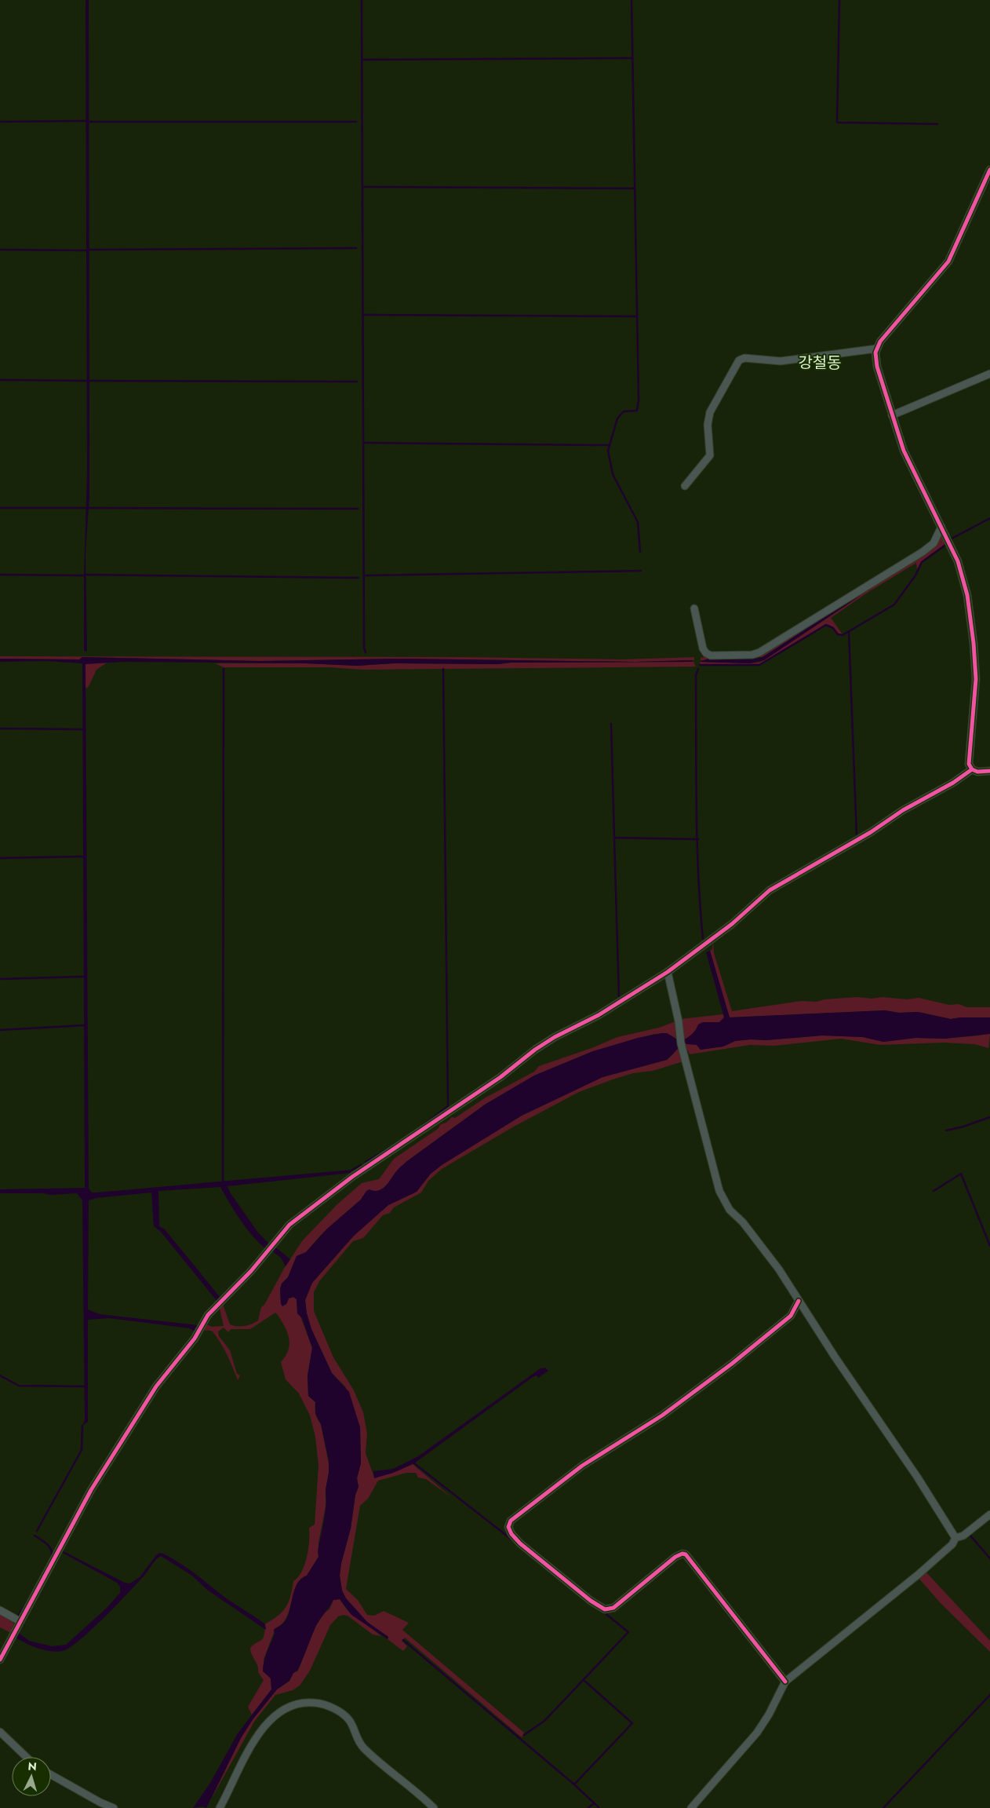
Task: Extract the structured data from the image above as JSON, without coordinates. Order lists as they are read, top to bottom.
{
  "districts": ["강철동"],
  "north": "top"
}
